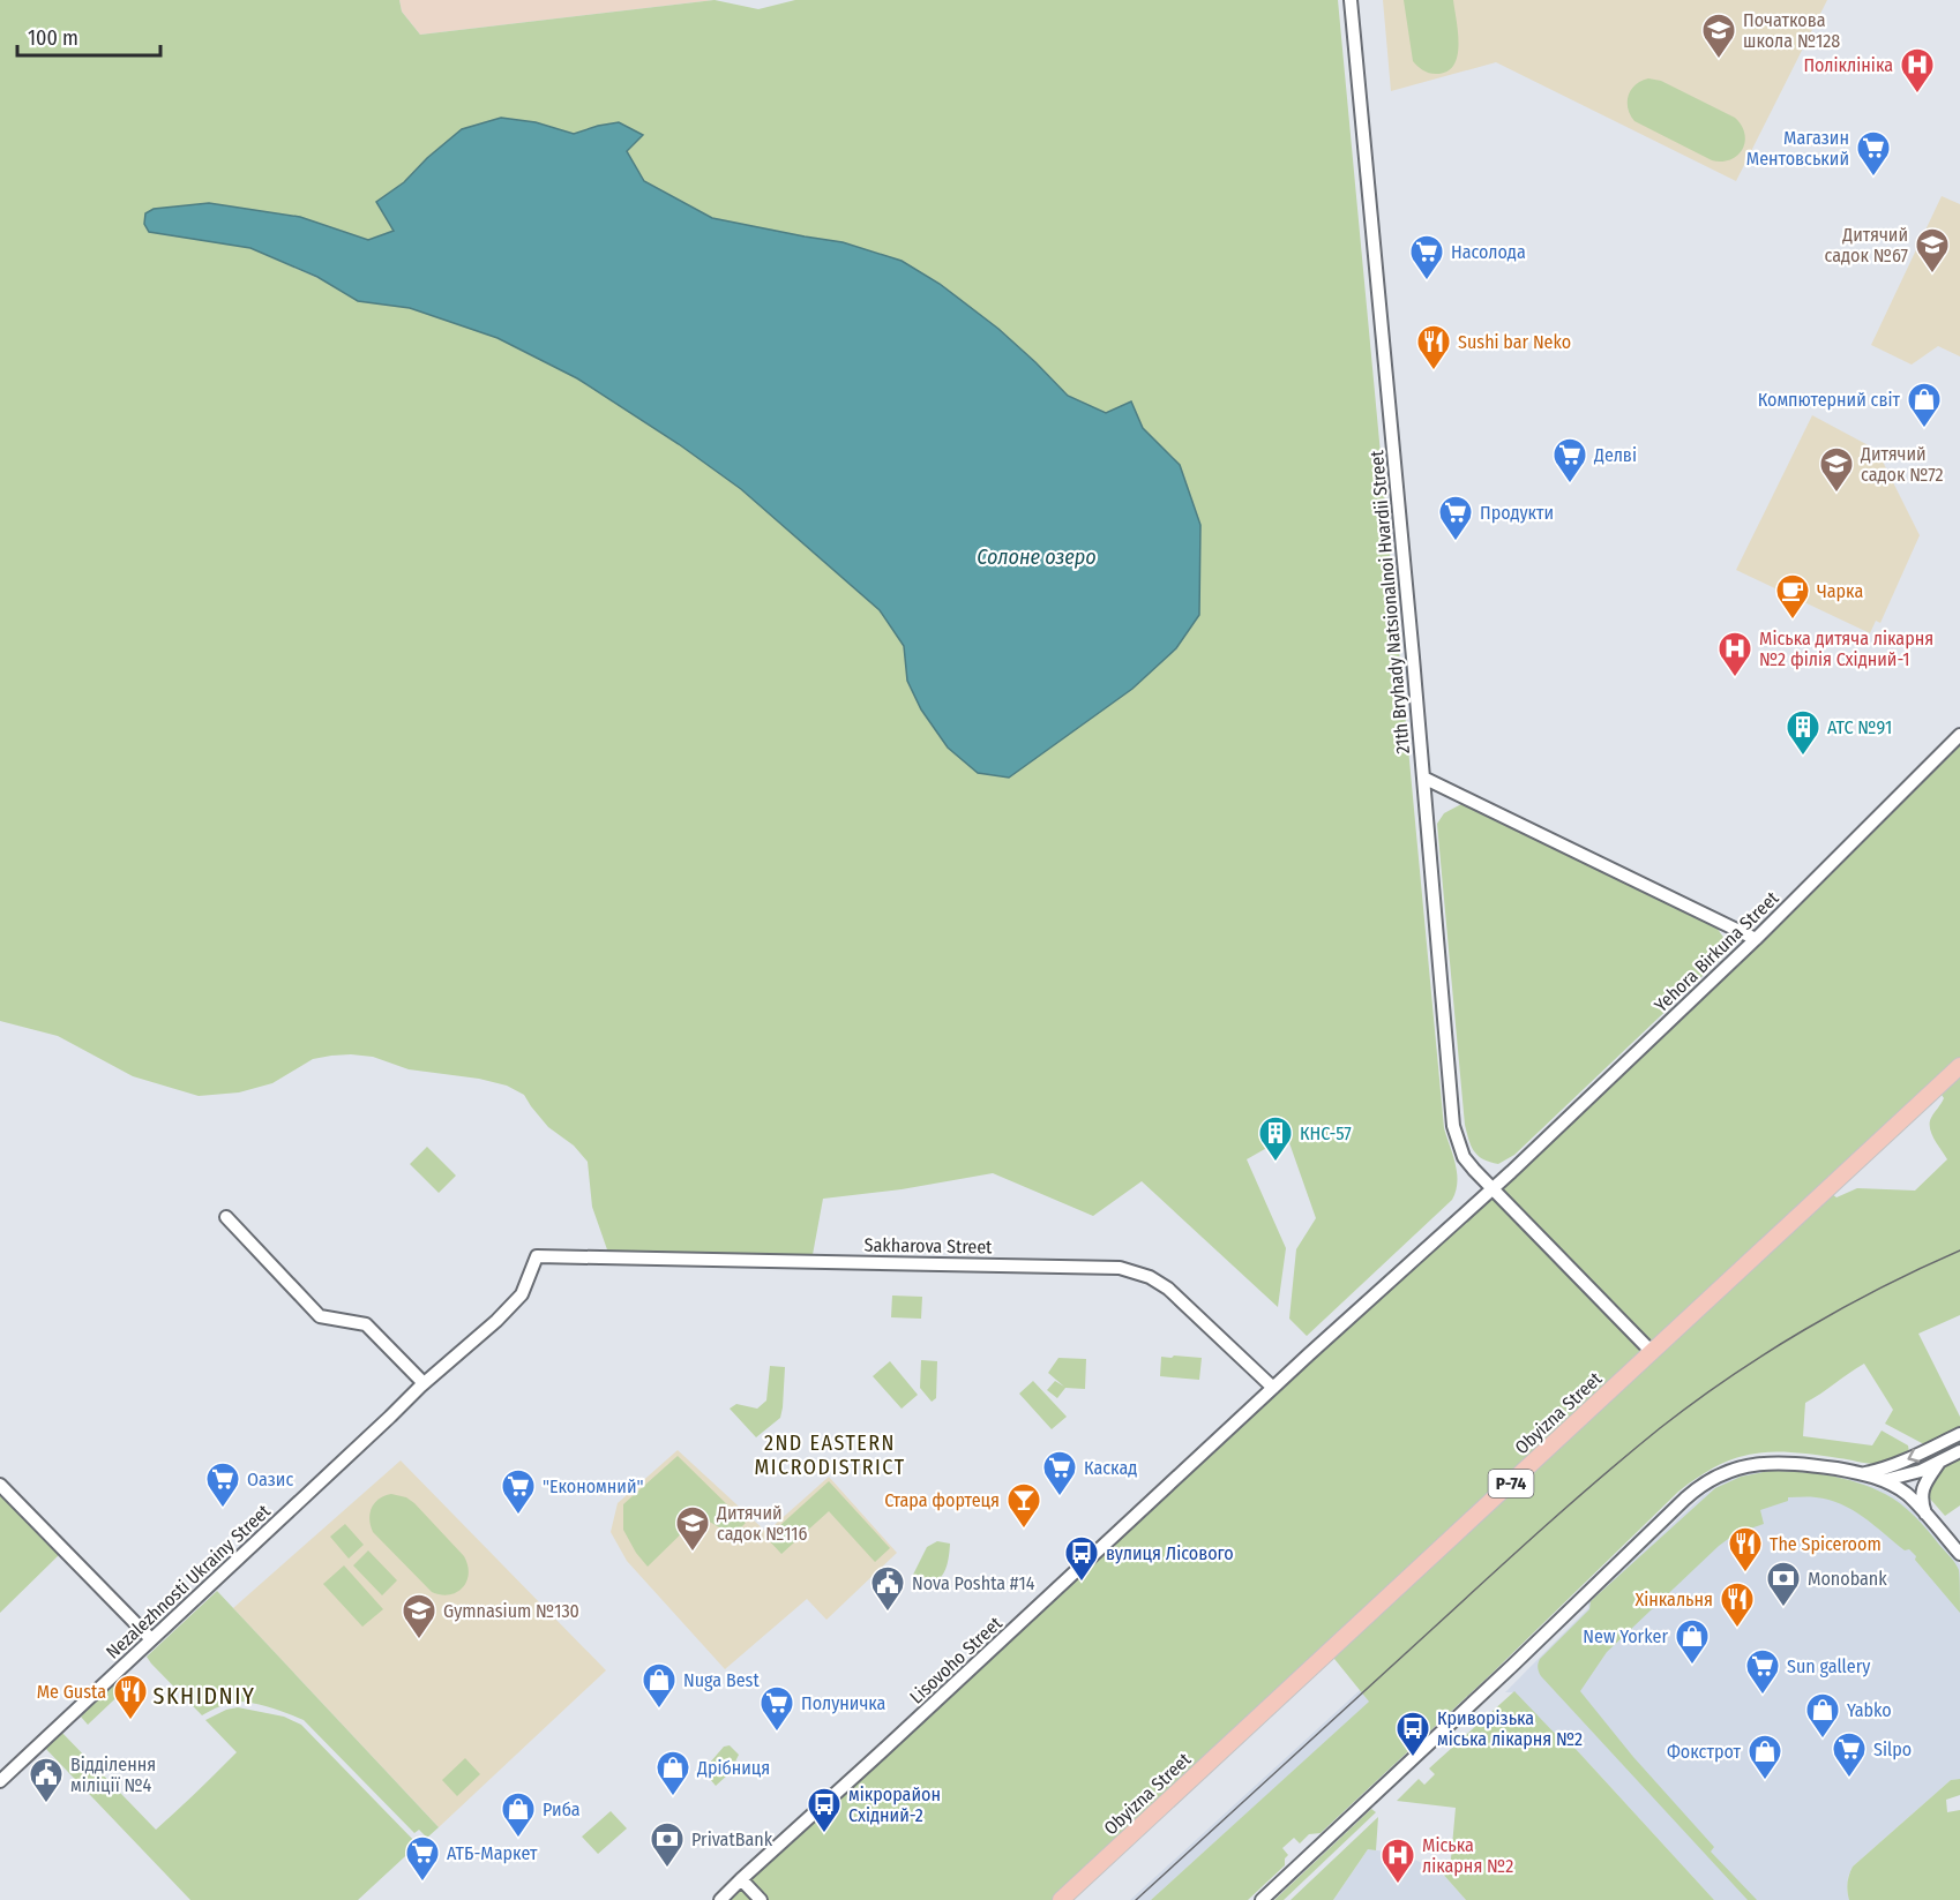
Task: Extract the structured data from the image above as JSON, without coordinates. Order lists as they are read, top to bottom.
{
  "streets": {
    "main road": ["Obyizna Street", "Р-74"],
    "street": [
      "21th Bryhady Natsionalnoi Hvardii Street",
      "Yehora Birkuna Street",
      "Sakharova Street",
      "Nezalezhnosti Ukrainy Street",
      "Lisovoho Street"
    ]
  },
  "crossings": [
    ["21th Bryhady Natsionalnoi Hvardii Street", "Yehora Birkuna Street"],
    ["21th Bryhady Natsionalnoi Hvardii Street", "Obyizna Street"],
    ["Yehora Birkuna Street", "Sakharova Street"],
    ["Yehora Birkuna Street", "Lisovoho Street"],
    ["Sakharova Street", "Nezalezhnosti Ukrainy Street"],
    ["Sakharova Street", "Lisovoho Street"]
  ],
  "districts": ["2ND EASTERN MICRODISTRICT", "SKHIDNIY"],
  "water": ["Солоне озеро"],
  "places": {
    "school or university": [
      "Початкова школа №128",
      "Дитячий садок №67",
      "Дитячий садок №72",
      "Дитячий садок №116",
      "Gymnasium №130"
    ],
    "hospital": ["Поліклініка", "Міська дитяча лікарня №2 філія Східний-1", "Міська лікарня №2"],
    "supermarket": [
      "Магазин Ментовський",
      "Насолода",
      "Делві",
      "Продукти",
      "Каскад",
      "Оазис",
      "\"Економний\"",
      "Sun gallery",
      "Полуничка",
      "Silpo",
      "АТБ-Маркет"
    ],
    "restaurant": [
      "Sushi bar Neko",
      "The Spiceroom",
      "Хінкальня",
      "Me Gusta"
    ],
    "shop": [
      "Компютерний світ",
      "New Yorker",
      "Nuga Best",
      "Yabko",
      "Фокстрот",
      "Дрібниця",
      "Риба"
    ],
    "cafe": ["Чарка"],
    "building": ["АТС №91", "КНС-57"],
    "bar": ["Стара фортеця"],
    "bus stop": ["вулиця Лісового", "Криворізька міська лікарня №2", "мікрорайон Східний-2"],
    "bank": ["Monobank", "PrivatBank"],
    "public building": ["Nova Poshta #14", "Відділення міліції №4"]
  },
  "scale_bar": "100 m"
}
